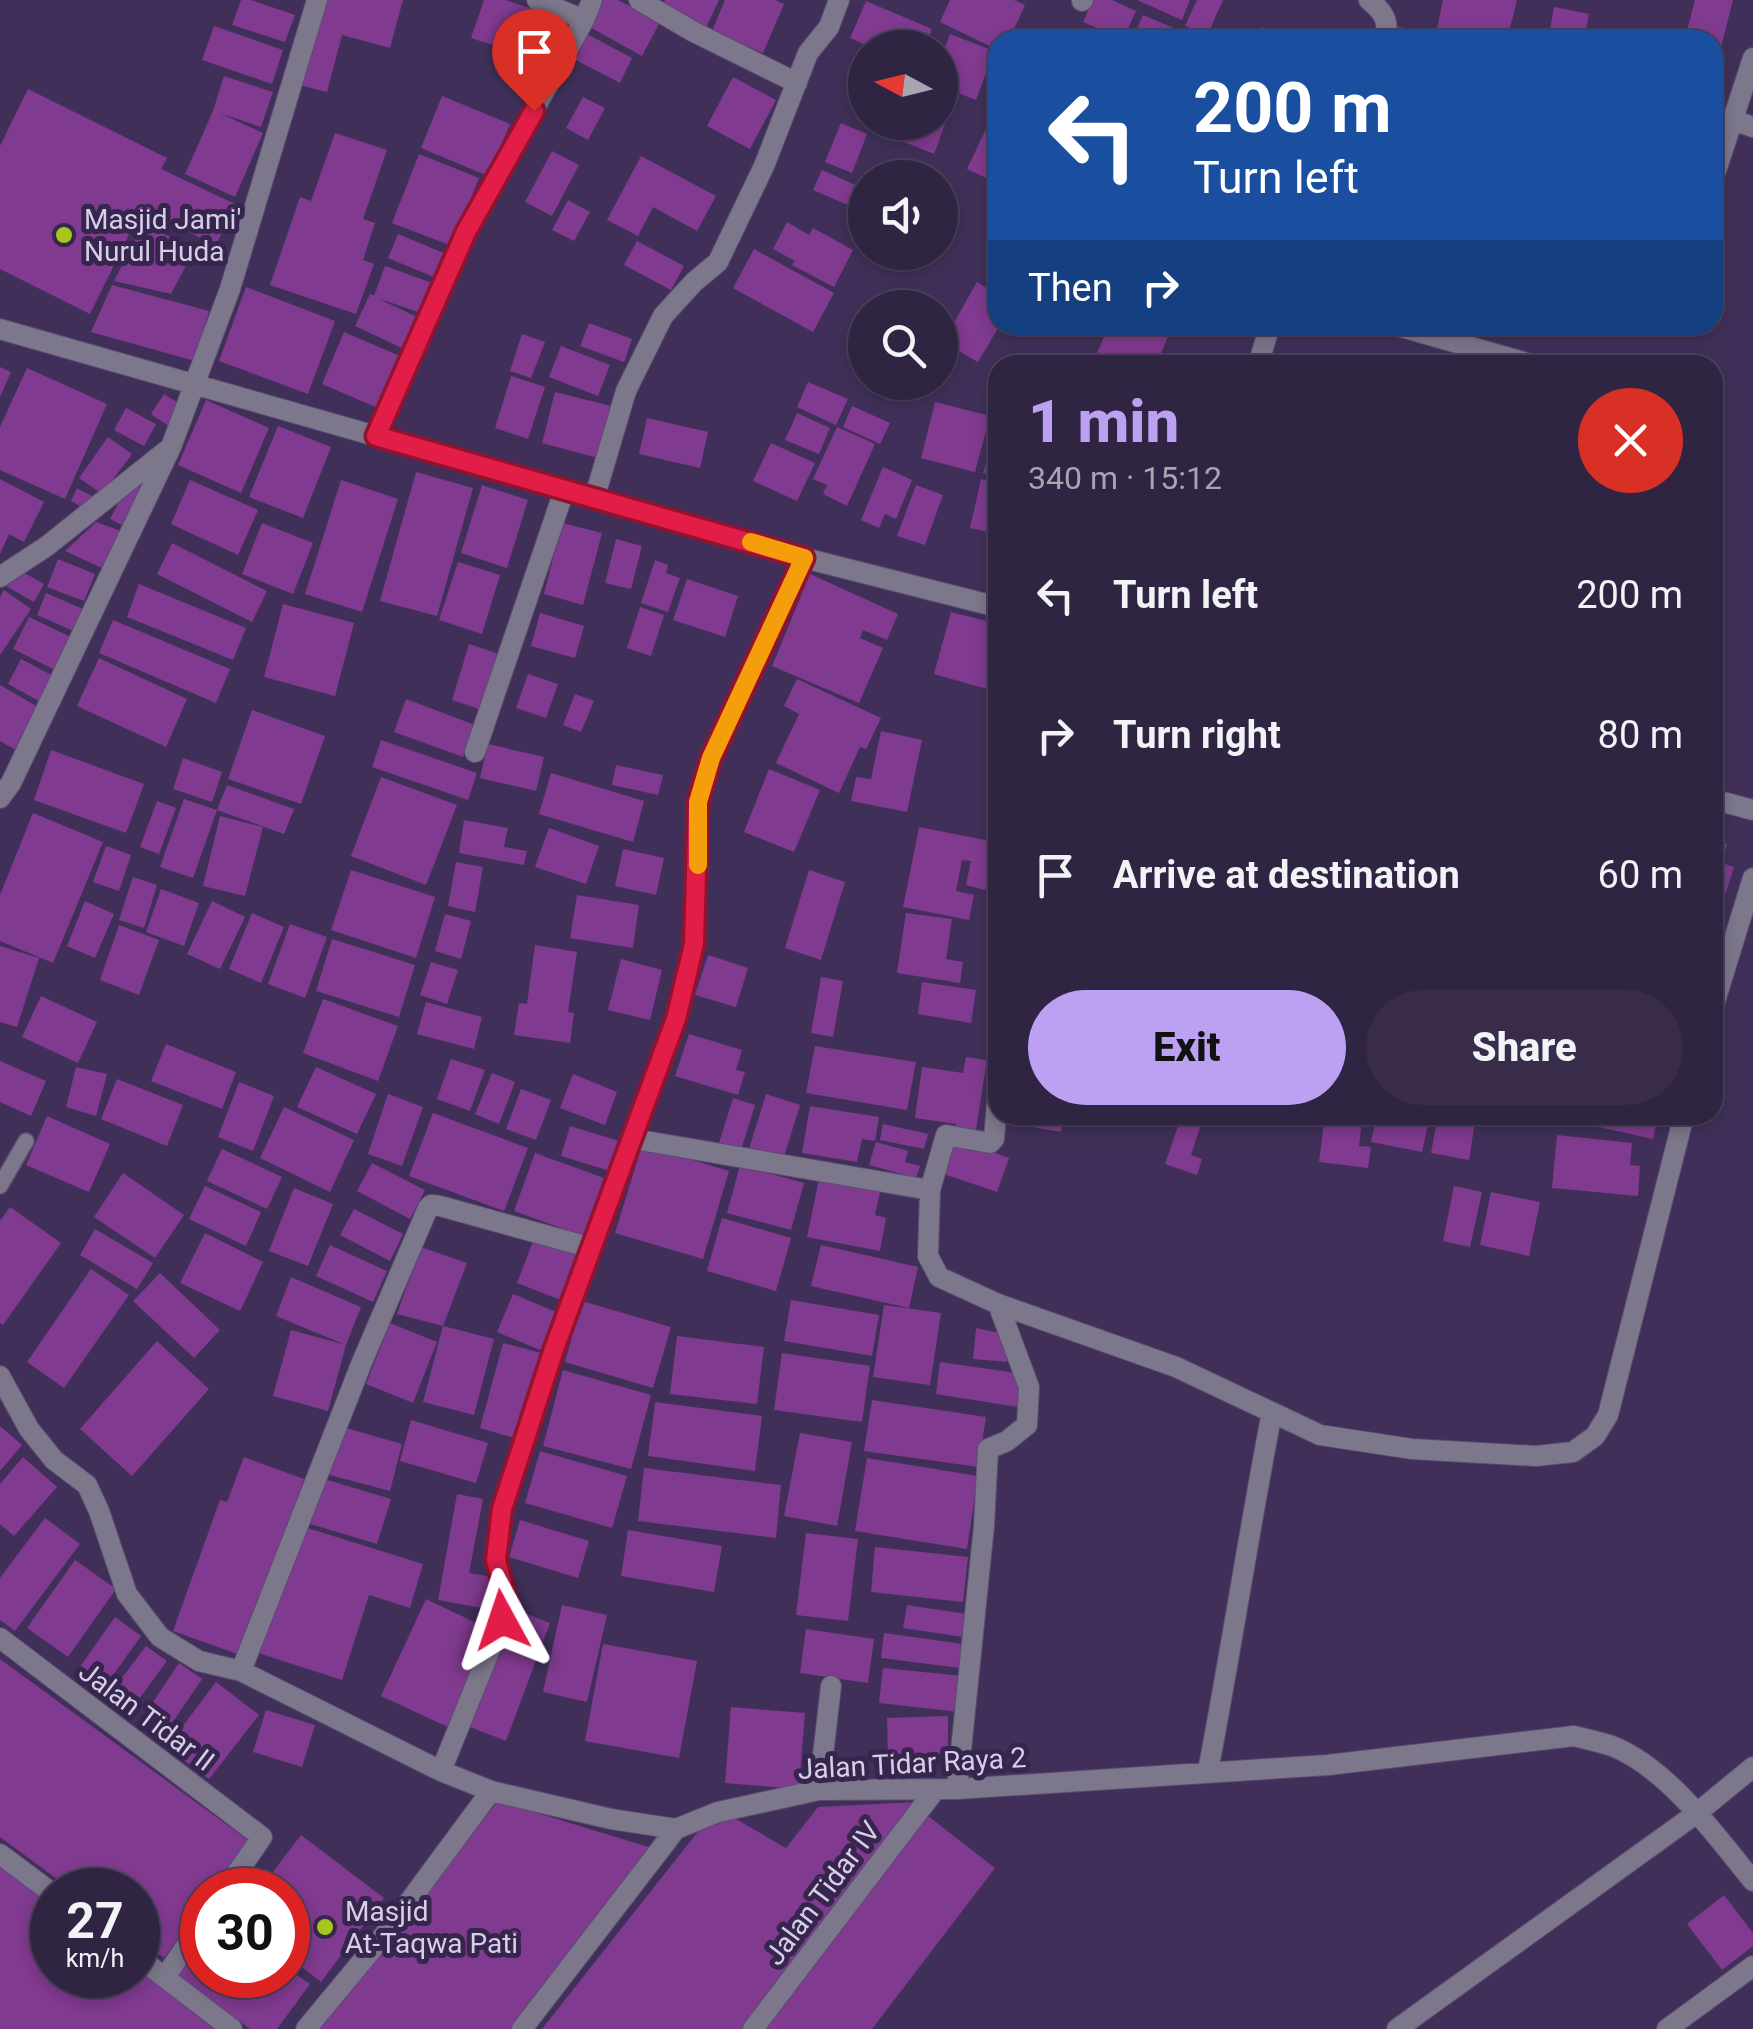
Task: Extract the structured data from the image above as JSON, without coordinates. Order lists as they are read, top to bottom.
{
  "streets": {
    "street": ["Jalan Tidar II", "Jalan Tidar Raya 2", "Jalan Tidar IV"]
  },
  "crossings": [
    ["Jalan Tidar Raya 2", "Jalan Tidar IV"]
  ],
  "places": ["Masjid Jami' Nurul Huda", "Masjid At-Taqwa Pati"],
  "north": "left",
  "page": {
    "turn": ["200 m", "Turn left"],
    "then": "Then",
    "heading": ["1 min", "340 m · 15:12"],
    "list": [
      {
        "name": "Turn left",
        "value": "200 m"
      },
      {
        "name": "Turn right",
        "value": "80 m"
      },
      {
        "name": "Arrive at destination",
        "value": "60 m"
      }
    ],
    "buttons": ["Exit", "Share"],
    "speed": "27 km/h",
    "limit": "30"
  }
}
